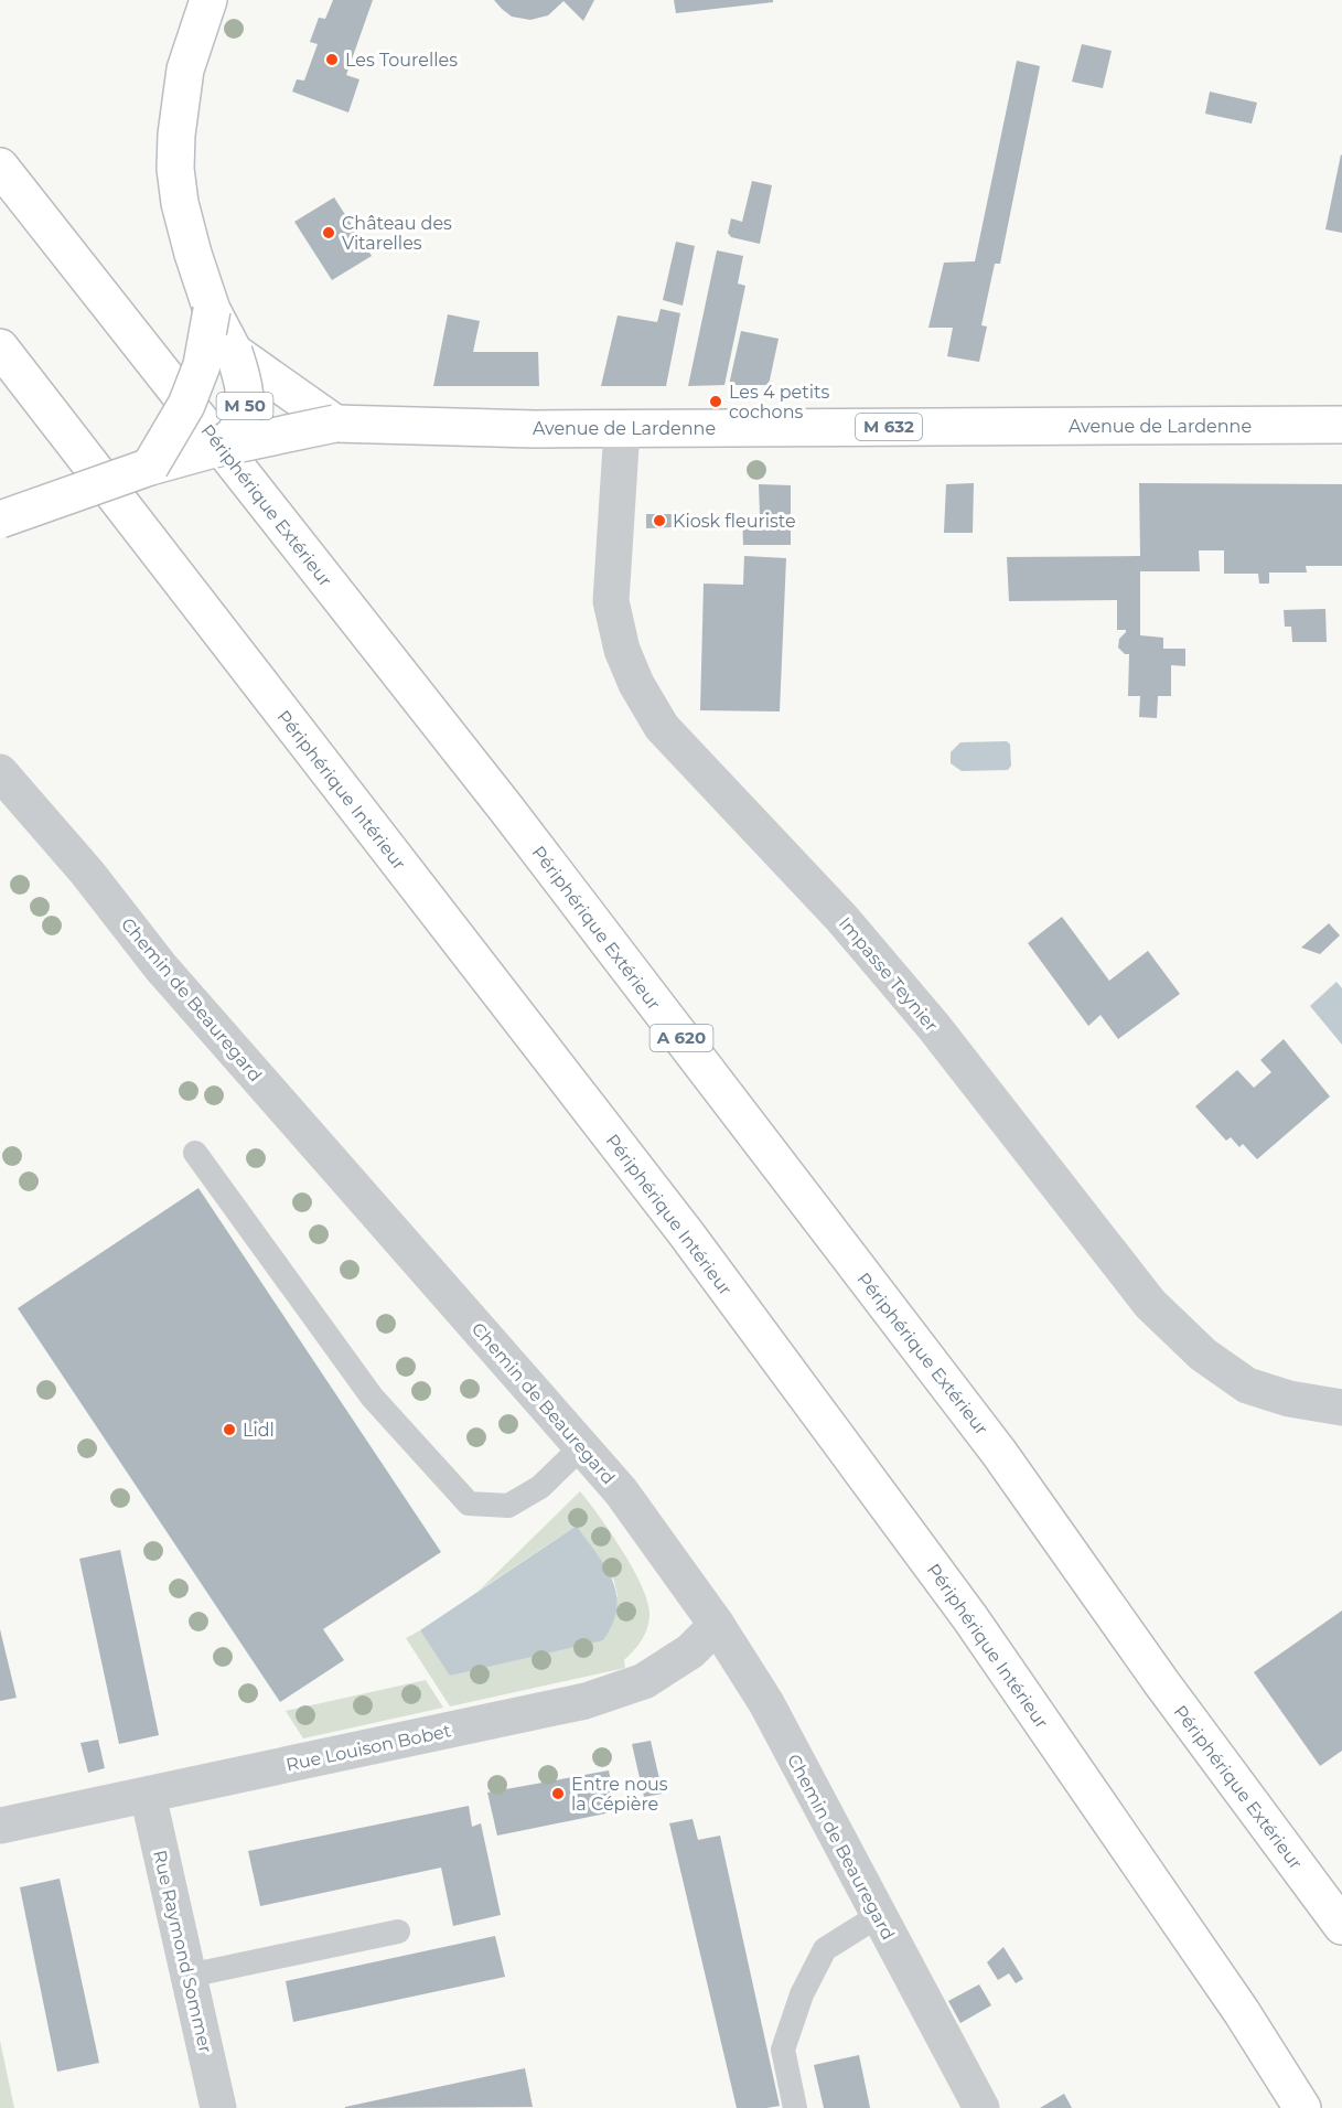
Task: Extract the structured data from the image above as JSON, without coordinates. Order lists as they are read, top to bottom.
{
  "streets": {
    "main road": [
      "M 50",
      "Avenue de Lardenne",
      "M 632",
      "Périphérique Extérieur",
      "Périphérique Intérieur",
      "A 620"
    ],
    "street": [
      "Impasse Teynier",
      "Chemin de Beauregard",
      "Rue Louison Bobet",
      "Rue Raymond Sommer"
    ]
  },
  "crossings": [
    ["M 50", "Avenue de Lardenne"],
    ["Avenue de Lardenne", "Impasse Teynier"],
    ["Chemin de Beauregard", "Rue Louison Bobet"],
    ["Rue Louison Bobet", "Rue Raymond Sommer"]
  ],
  "places": [
    "Les Tourelles",
    "Château des Vitarelles",
    "Les 4 petits cochons",
    "Kiosk fleuriste",
    "Lidl",
    "Entre nous la Cépière"
  ]
}
